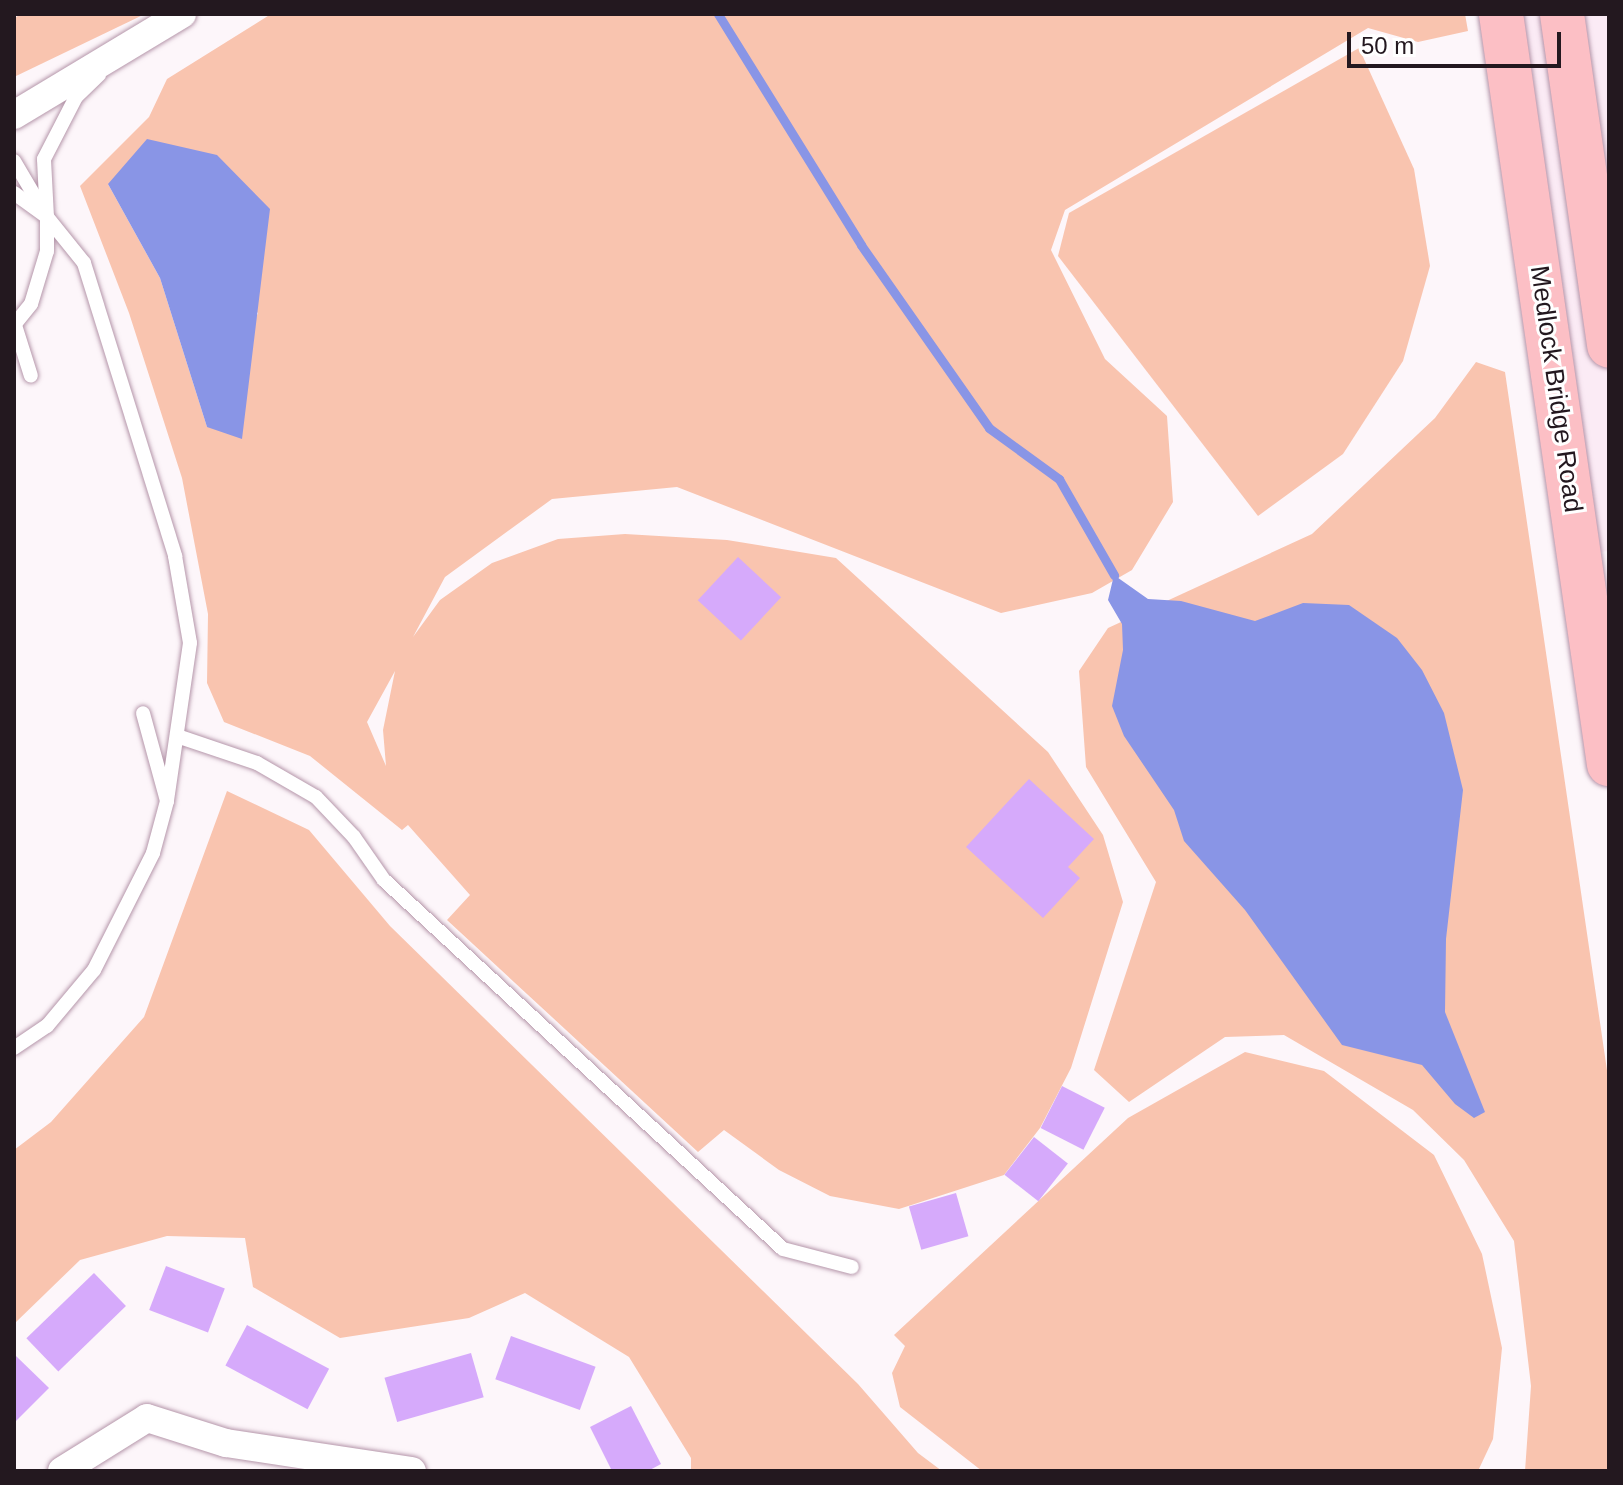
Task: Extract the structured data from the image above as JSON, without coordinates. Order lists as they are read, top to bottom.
{
  "streets": {
    "highway": ["Medlock Bridge Road"]
  },
  "scale_bar": "50 m"
}
